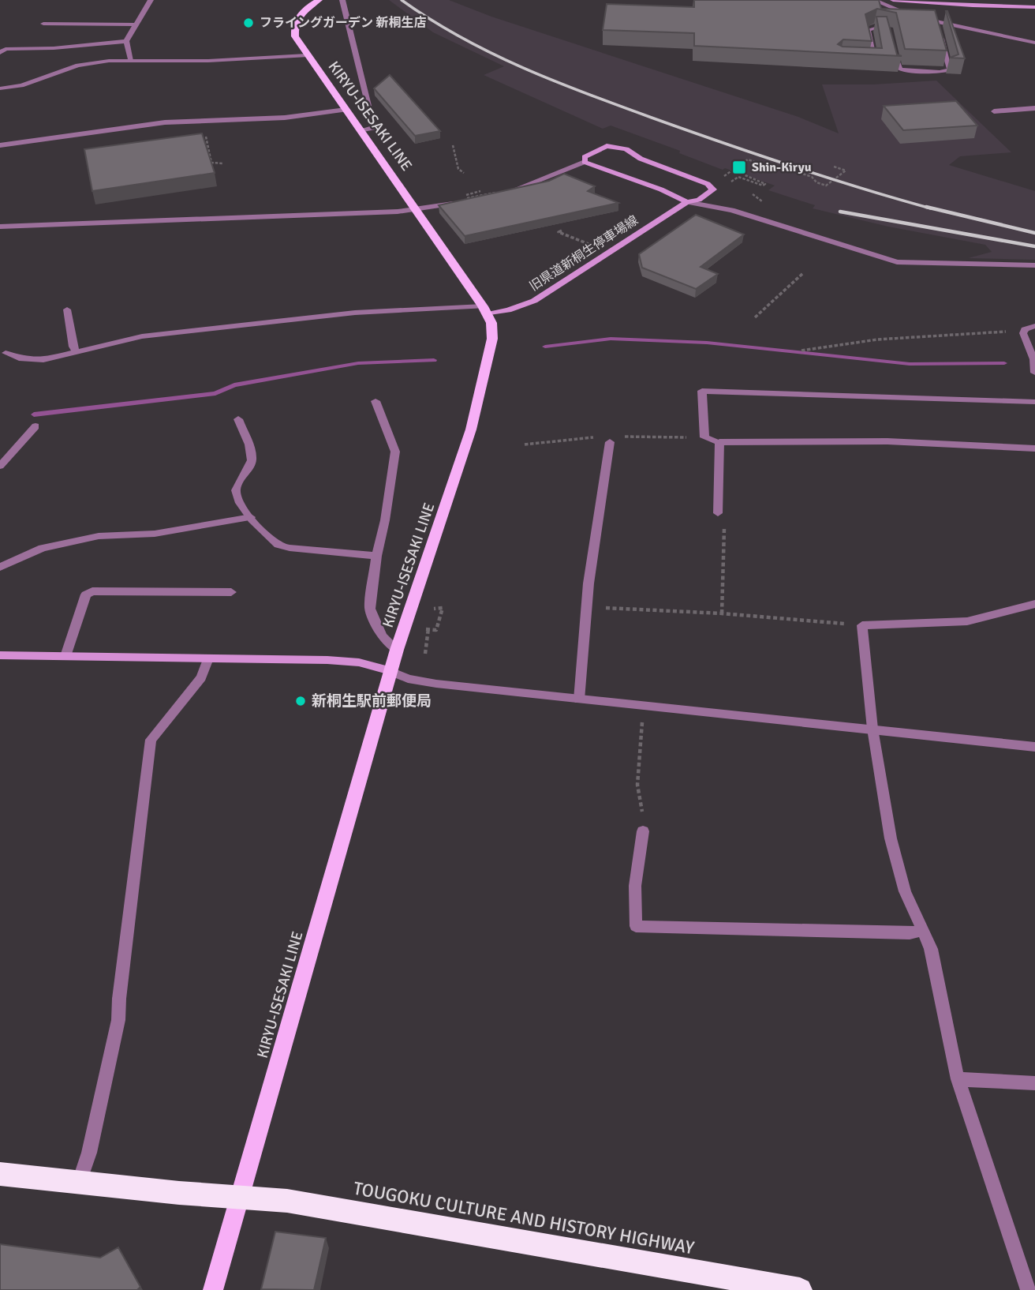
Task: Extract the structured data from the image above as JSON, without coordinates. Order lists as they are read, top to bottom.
{
  "streets": {
    "highway": ["TOUGOKU CULTURE AND HISTORY HIGHWAY"],
    "main road": ["KIRYU-ISESAKI LINE"],
    "street": ["旧県道新桐生停車場線"]
  },
  "crossings": [
    ["KIRYU-ISESAKI LINE", "旧県道新桐生停車場線"],
    ["KIRYU-ISESAKI LINE", "TOUGOKU CULTURE AND HISTORY HIGHWAY"]
  ],
  "places": {
    "other": ["フライングガーデン 新桐生店", "新桐生駅前郵便局"],
    "transit": ["Shin-Kiryu"]
  }
}
